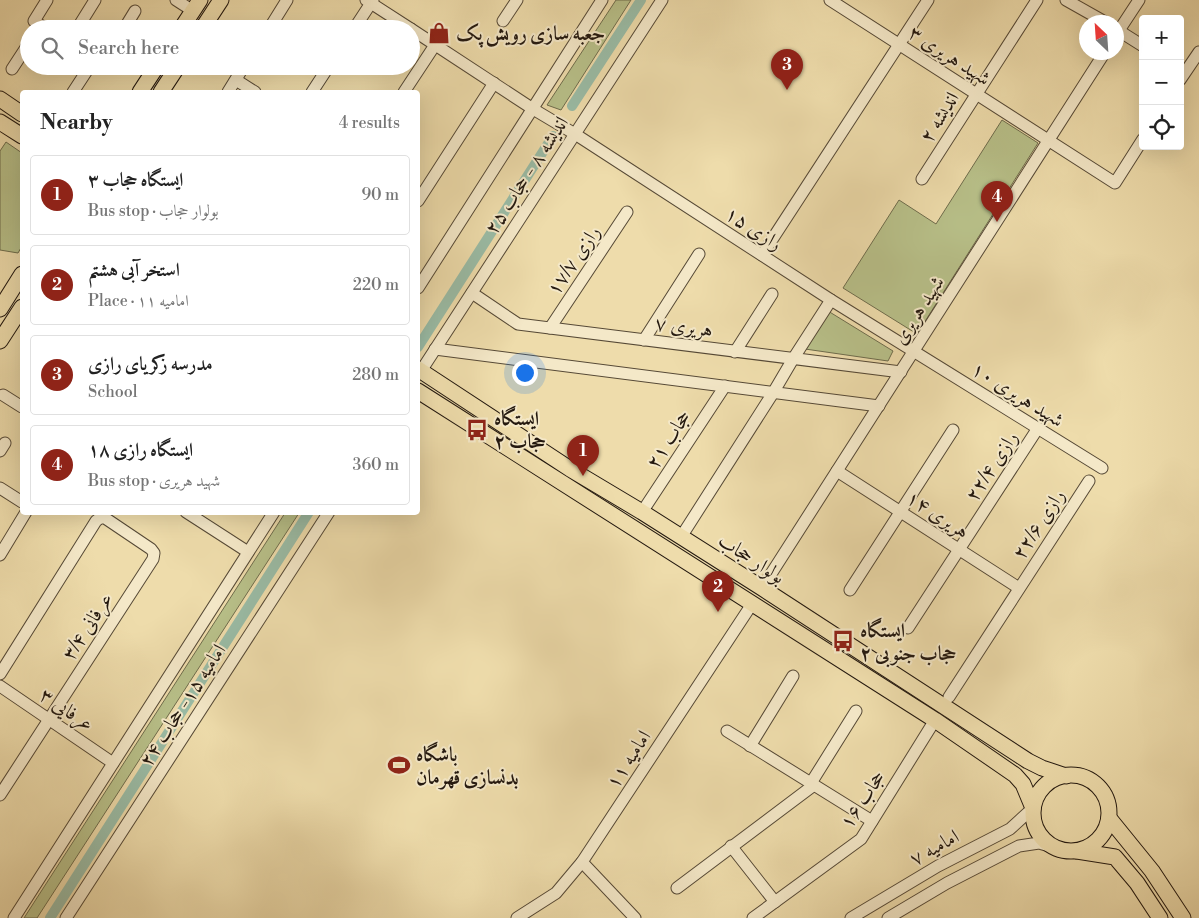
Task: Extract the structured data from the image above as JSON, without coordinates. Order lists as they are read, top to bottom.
{
  "streets": {
    "main road": ["بولوار حجاب"],
    "street": [
      "شهید هریری ۳",
      "اندیشه ۲",
      "اندیشه ۸ - حجاب ۲۵",
      "رازی ۱۵",
      "رازی ۱۷/۷",
      "شهید هریری",
      "هریری ۷",
      "شهید هریری ۱۰",
      "حجاب ۲۱",
      "رازی ۲۲/۴",
      "هریری ۱۴",
      "رازی ۲۲/۶",
      "عرفانی ۳/۴",
      "امامیه ۱۵- حجاب ۲۴",
      "عرفایی ۳",
      "امامیه ۱۱",
      "حجاب ۱۶",
      "امامیه ۷"
    ]
  },
  "crossings": [
    ["شهید هریری ۳", "اندیشه ۲"],
    ["شهید هریری ۳", "شهید هریری"],
    ["اندیشه ۸ - حجاب ۲۵", "رازی ۱۵"],
    ["اندیشه ۸ - حجاب ۲۵", "هریری ۷"],
    ["رازی ۱۵", "شهید هریری"],
    ["رازی ۱۵", "شهید هریری ۱۰"],
    ["رازی ۱۷/۷", "هریری ۷"],
    ["شهید هریری", "هریری ۷"],
    ["شهید هریری", "شهید هریری ۱۰"],
    ["شهید هریری", "هریری ۱۴"],
    ["شهید هریری", "بولوار حجاب"],
    ["شهید هریری ۱۰", "رازی ۲۲/۴"],
    ["حجاب ۲۱", "بولوار حجاب"],
    ["رازی ۲۲/۴", "هریری ۱۴"],
    ["هریری ۱۴", "رازی ۲۲/۶"],
    ["بولوار حجاب", "امامیه ۱۱"],
    ["بولوار حجاب", "حجاب ۱۶"],
    ["بولوار حجاب", "امامیه ۷"],
    ["عرفانی ۳/۴", "عرفایی ۳"],
    ["امامیه ۱۵- حجاب ۲۴", "عرفایی ۳"]
  ],
  "places": {
    "shop": ["جعبه سازی رویش پک"],
    "bus stop": ["ایستگاه حجاب ۲", "ایستگاه حجاب جنوبی ۲"],
    "sports": ["باشگاه بدنسازی قهرمان"]
  },
  "north": "top left",
  "page": {
    "map_buttons": ["+", "−"],
    "search": "Search here",
    "pins": [
      "3",
      "4",
      "1",
      "2"
    ],
    "heading": ["Nearby", "4 results"],
    "list": [
      {
        "mark": "1",
        "name": "ایستگاه حجاب ۳",
        "note": "Bus stop · بولوار حجاب",
        "value": "90 m"
      },
      {
        "mark": "2",
        "name": "استخر آبی هشتم",
        "note": "Place · امامیه ۱۱",
        "value": "220 m"
      },
      {
        "mark": "3",
        "name": "مدرسه زکریای رازی",
        "note": "School",
        "value": "280 m"
      },
      {
        "mark": "4",
        "name": "ایستگاه رازی ۱۸",
        "note": "Bus stop · شهید هریری",
        "value": "360 m"
      }
    ]
  }
}
